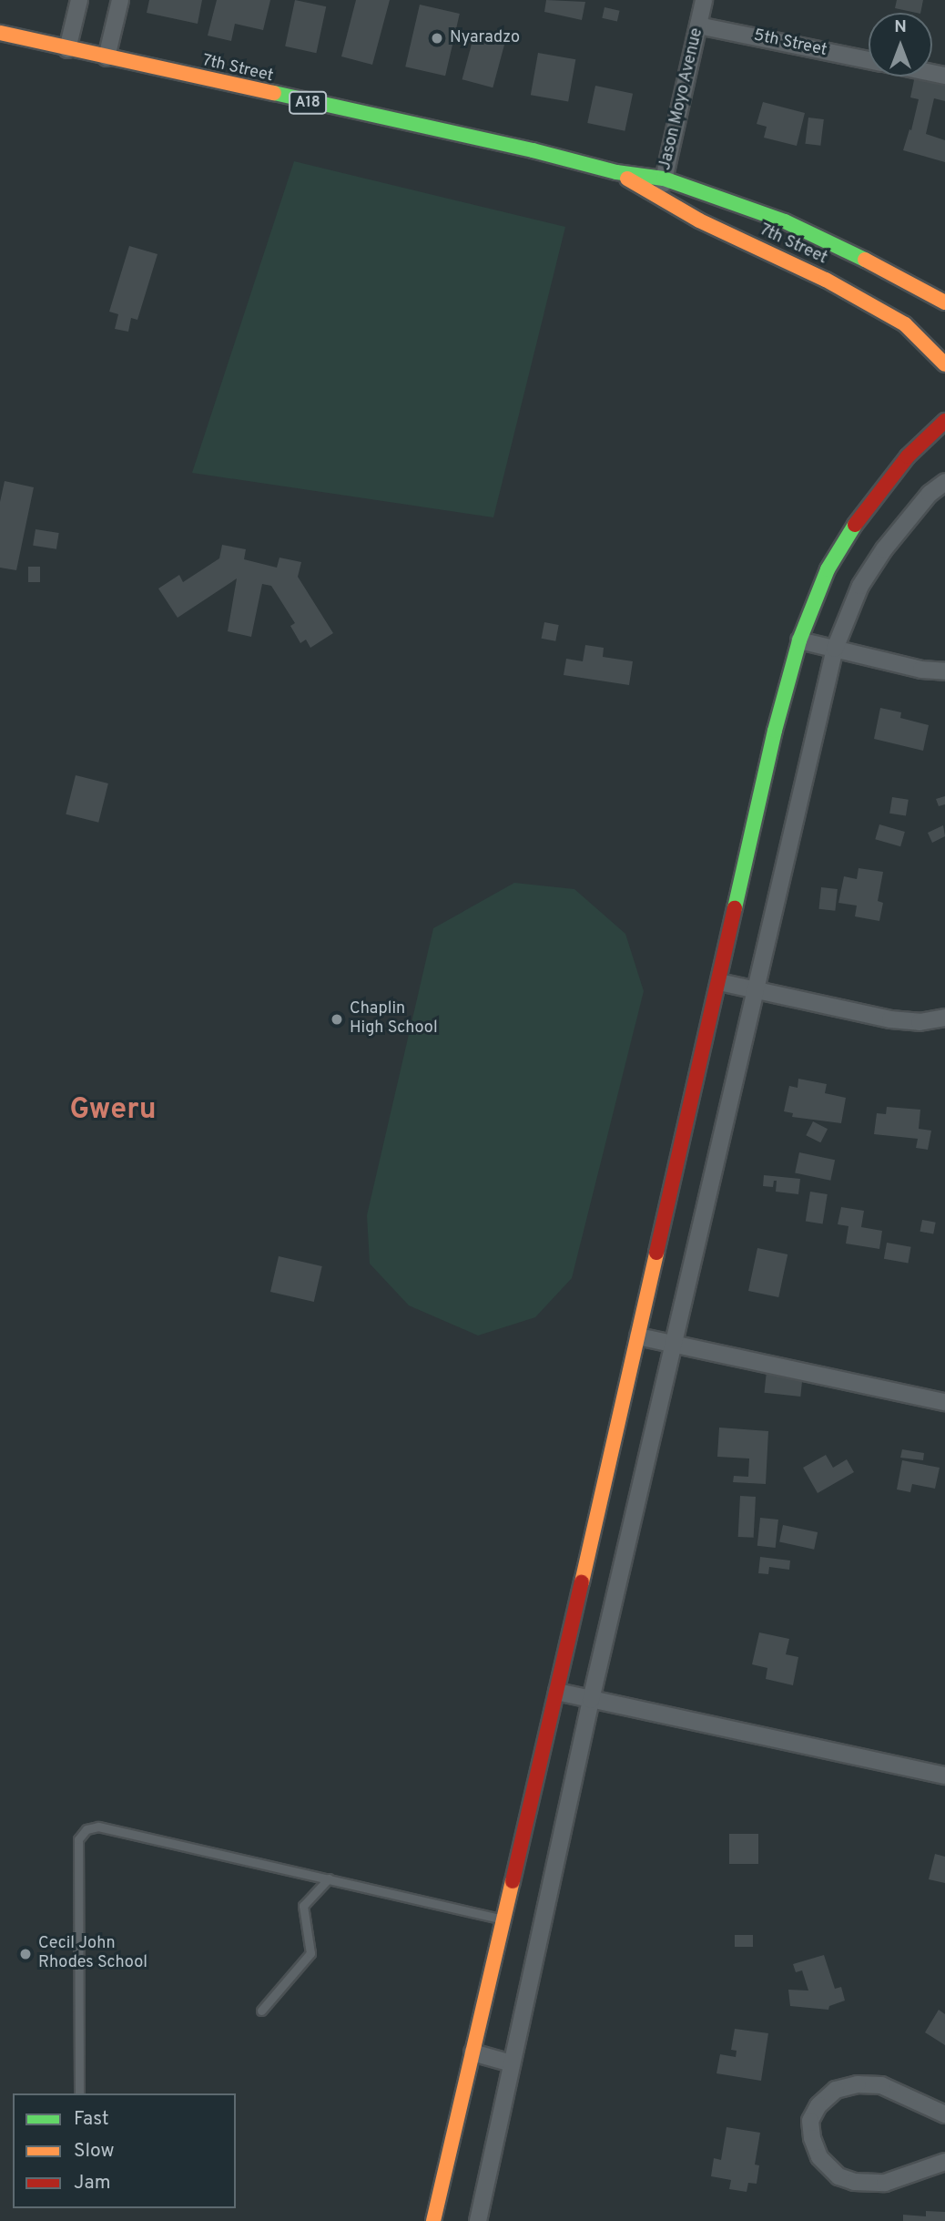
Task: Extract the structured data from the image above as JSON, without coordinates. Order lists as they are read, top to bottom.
{
  "streets": {
    "main road": ["7th Street", "A18"],
    "street": ["5th Street", "Jason Moyo Avenue"]
  },
  "crossings": [
    ["5th Street", "Jason Moyo Avenue"],
    ["7th Street", "Jason Moyo Avenue"]
  ],
  "districts": ["Gweru"],
  "places": ["Nyaradzo", "Chaplin High School", "Cecil John Rhodes School"],
  "legend": ["Fast", "Slow", "Jam"],
  "north": "top"
}
